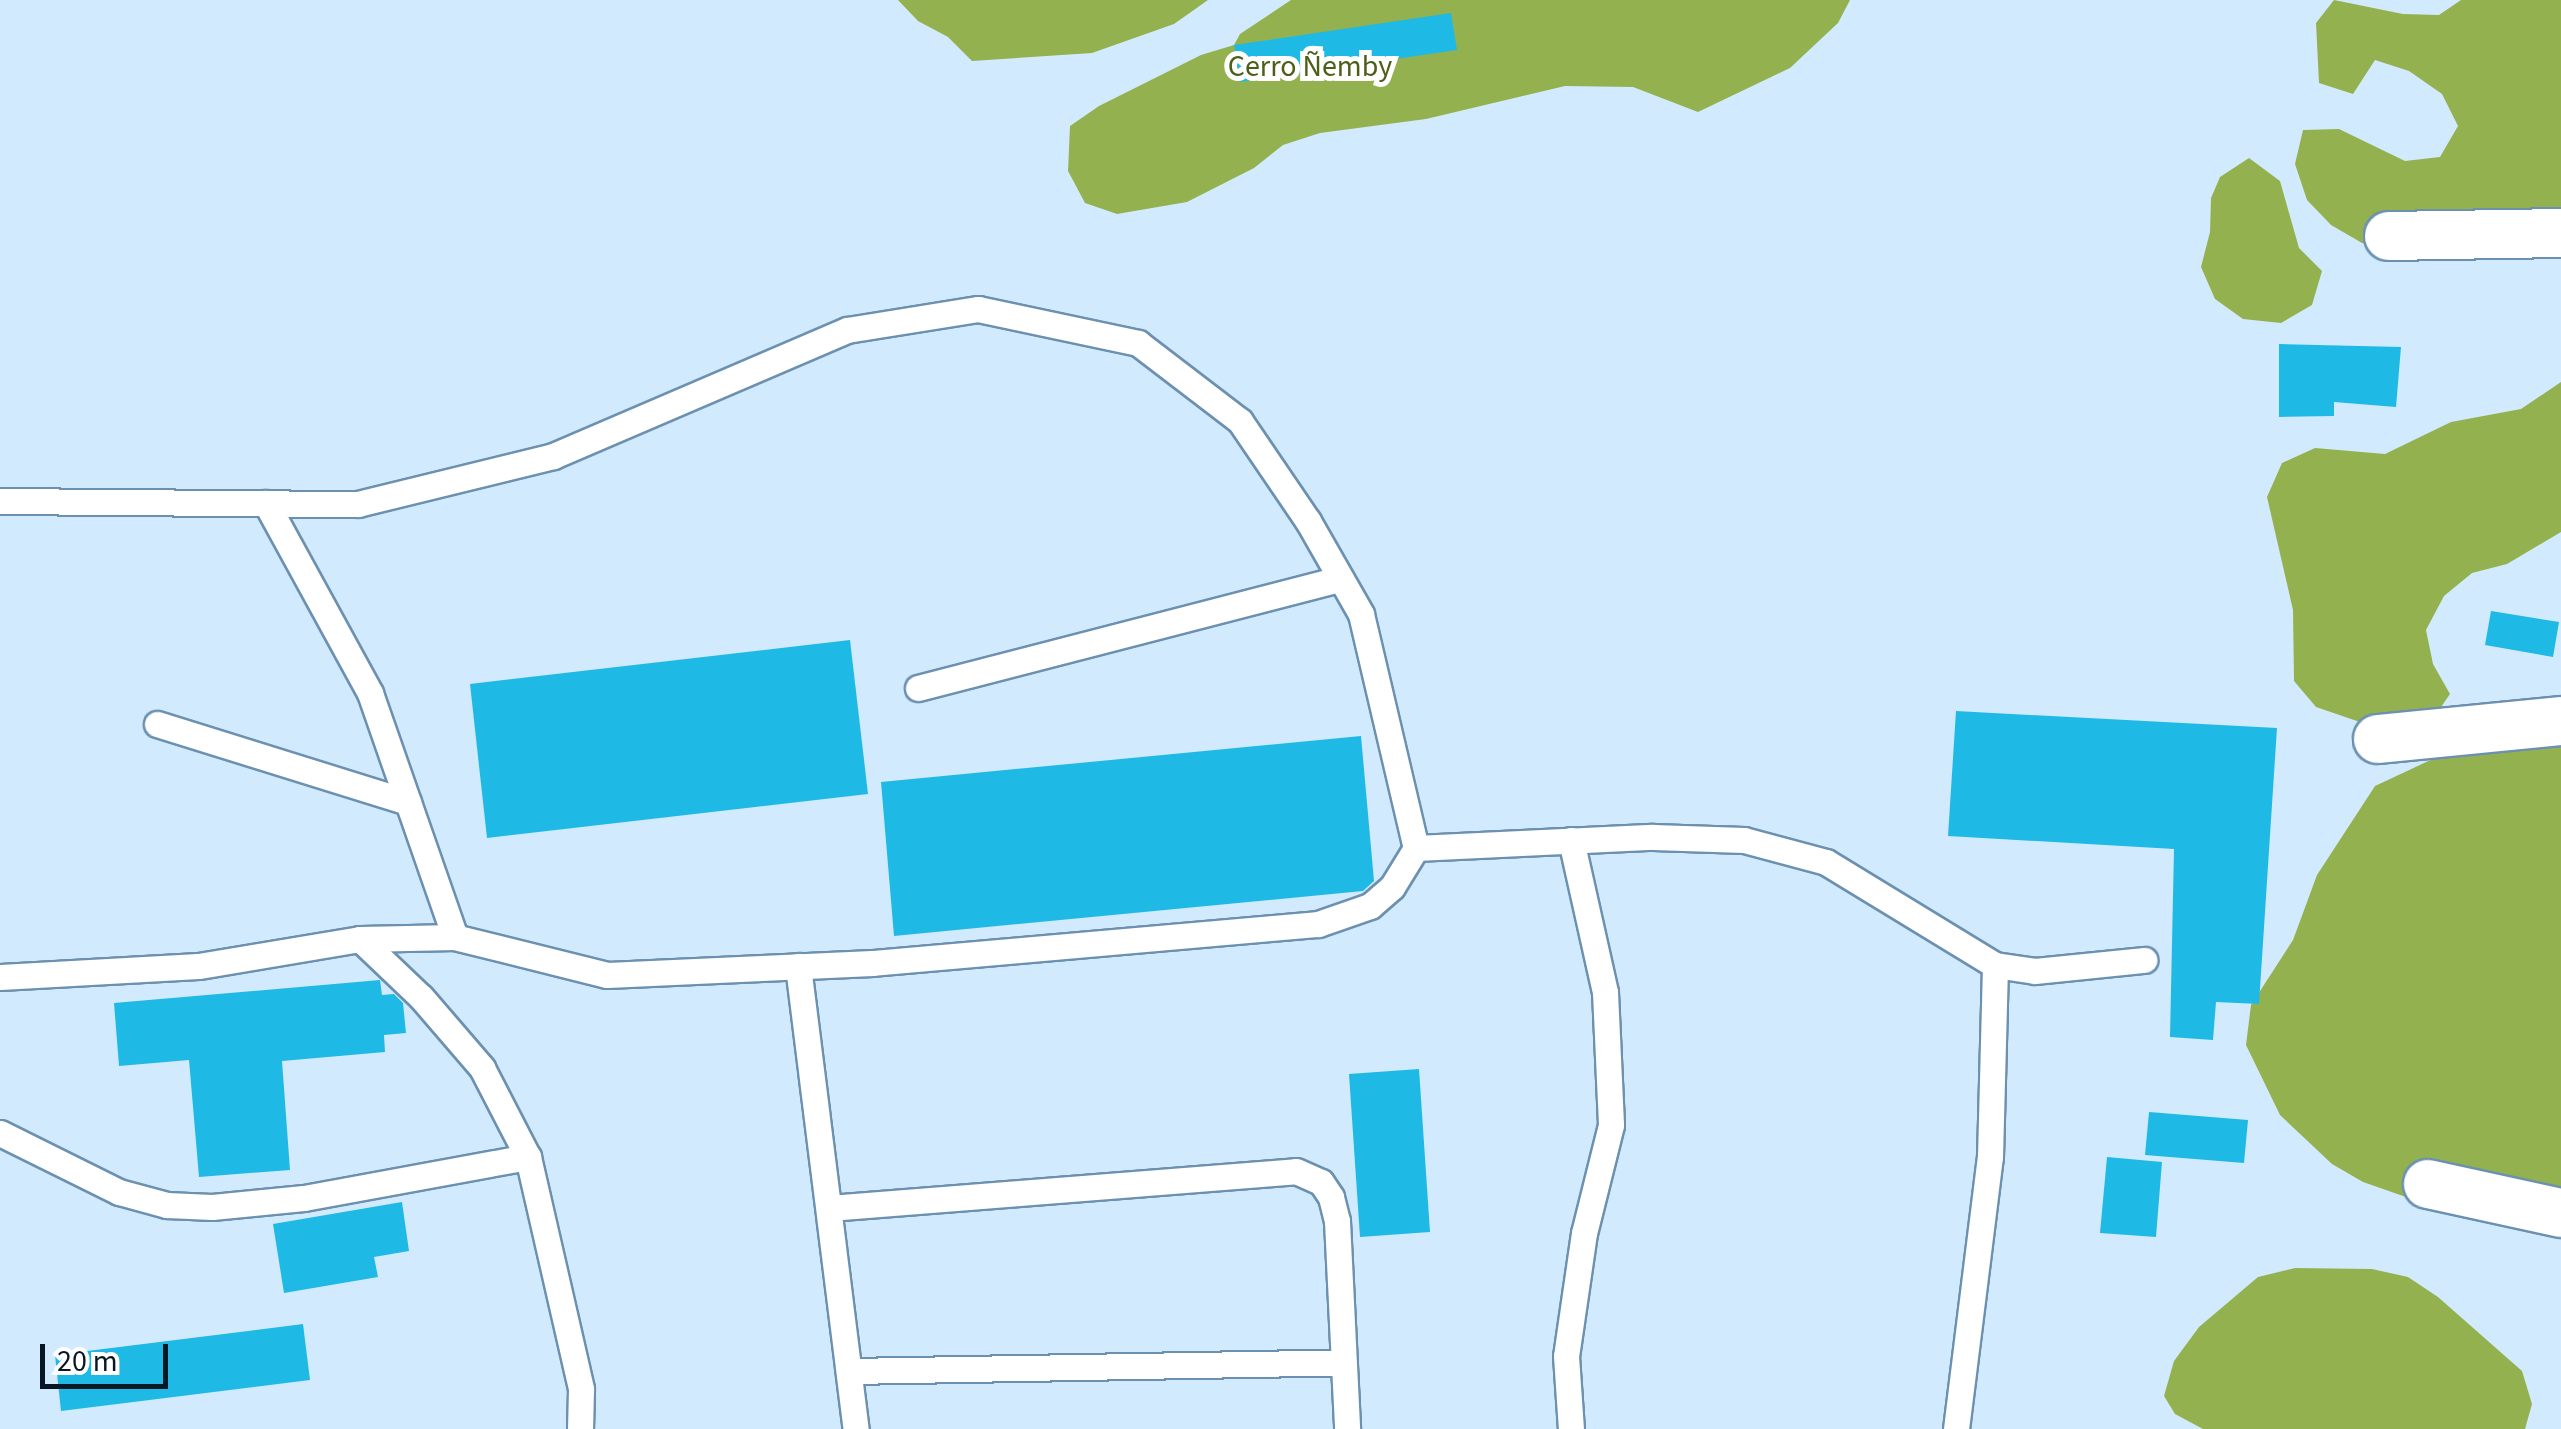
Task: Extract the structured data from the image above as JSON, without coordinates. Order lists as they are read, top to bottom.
{
  "parks": ["Cerro Ñemby"],
  "scale_bar": "20 m"
}
